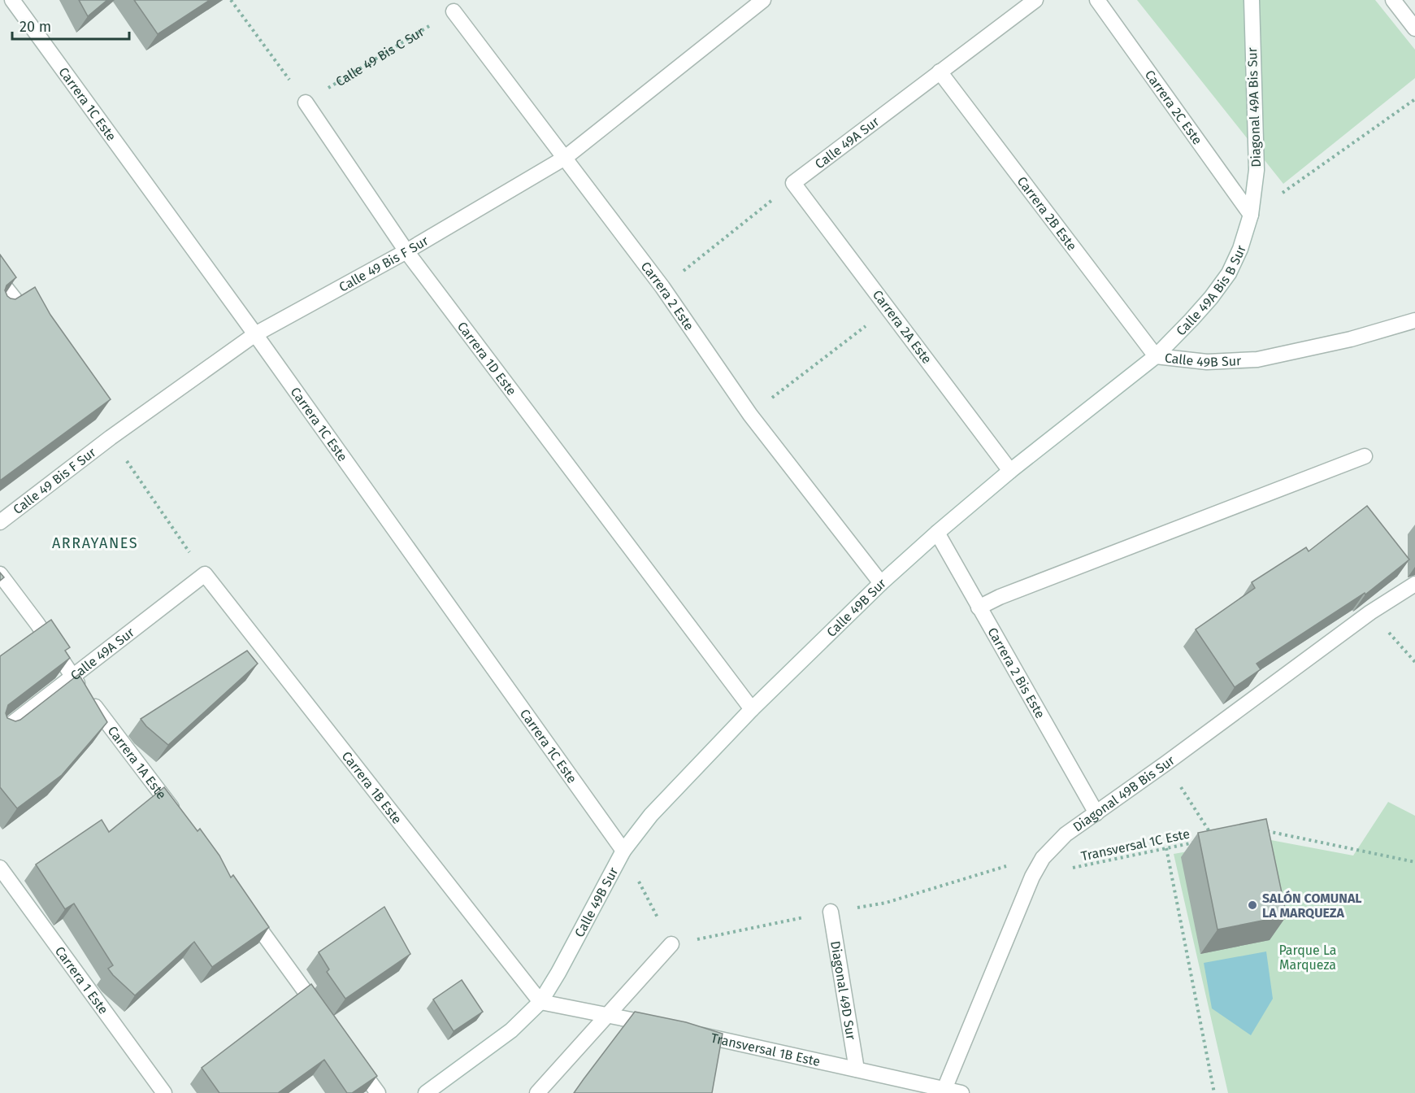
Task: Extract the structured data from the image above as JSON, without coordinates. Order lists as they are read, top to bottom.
{
  "streets": {
    "street": [
      "Carrera 1C Este",
      "Carrera 2C Este",
      "Diagonal 49A Bis Sur",
      "Calle 49A Sur",
      "Carrera 2B Este",
      "Calle 49 Bis F Sur",
      "Calle 49A Bis B Sur",
      "Carrera 2 Este",
      "Carrera 2A Este",
      "Carrera 1D Este",
      "Calle 49B Sur",
      "Carrera 2 Bis Este",
      "Carrera 1A Este",
      "Carrera 1B Este",
      "Diagonal 49B Bis Sur",
      "Carrera 1 Este",
      "Diagonal 49D Sur",
      "Transversal 1B Este"
    ],
    "path": ["Calle 49 Bis C Sur", "Transversal 1C Este"]
  },
  "crossings": [
    ["Calle 49 Bis C Sur", "Carrera 2 Este"],
    ["Calle 49 Bis C Sur", "Carrera 1D Este"],
    ["Carrera 1C Este", "Calle 49 Bis F Sur"],
    ["Carrera 1C Este", "Calle 49B Sur"],
    ["Carrera 2C Este", "Diagonal 49A Bis Sur"],
    ["Carrera 2C Este", "Calle 49A Bis B Sur"],
    ["Diagonal 49A Bis Sur", "Calle 49A Bis B Sur"],
    ["Calle 49A Sur", "Carrera 2B Este"],
    ["Calle 49A Sur", "Carrera 2A Este"],
    ["Calle 49A Sur", "Carrera 1A Este"],
    ["Calle 49A Sur", "Carrera 1B Este"],
    ["Carrera 2B Este", "Calle 49A Bis B Sur"],
    ["Carrera 2B Este", "Calle 49B Sur"],
    ["Calle 49 Bis F Sur", "Carrera 2 Este"],
    ["Calle 49 Bis F Sur", "Carrera 1D Este"],
    ["Calle 49A Bis B Sur", "Calle 49B Sur"],
    ["Carrera 2 Este", "Calle 49B Sur"],
    ["Carrera 2A Este", "Calle 49B Sur"],
    ["Carrera 1D Este", "Calle 49B Sur"],
    ["Calle 49B Sur", "Carrera 2 Bis Este"],
    ["Calle 49B Sur", "Carrera 1B Este"],
    ["Carrera 2 Bis Este", "Diagonal 49B Bis Sur"],
    ["Diagonal 49B Bis Sur", "Transversal 1C Este"],
    ["Diagonal 49B Bis Sur", "Transversal 1B Este"],
    ["Diagonal 49D Sur", "Transversal 1B Este"]
  ],
  "districts": ["ARRAYANES"],
  "parks": ["Parque La Marqueza"],
  "places": ["SALÓN COMUNAL LA MARQUEZA"],
  "scale_bar": "20 m"
}
